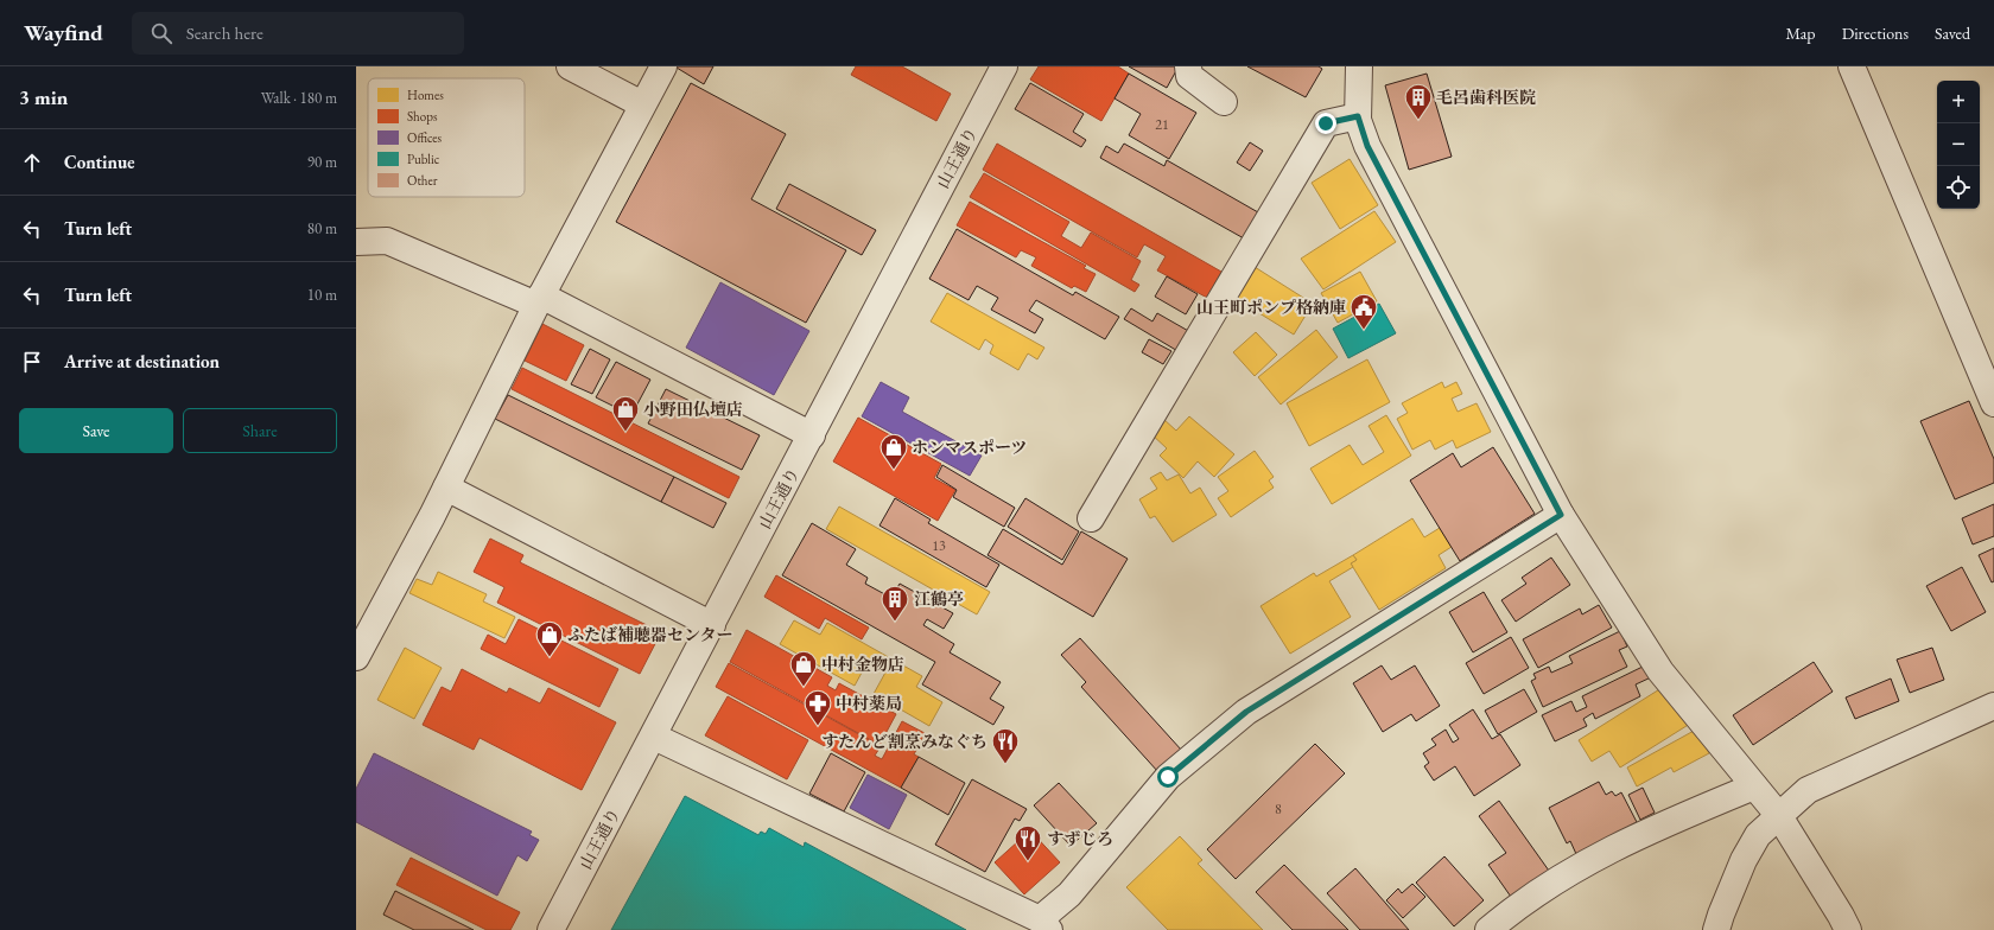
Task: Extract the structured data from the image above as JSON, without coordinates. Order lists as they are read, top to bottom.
{
  "streets": {
    "street": ["山王通り"]
  },
  "places": {
    "building": ["毛呂歯科医院", "江鶴亭"],
    "public building": ["山王町ポンプ格納庫"],
    "shop": [
      "小野田仏壇店",
      "ホンマスポーツ",
      "ふたば補聴器センター",
      "中村金物店"
    ],
    "pharmacy": ["中村薬局"],
    "restaurant": ["すたんど割烹みなぐち", "すずじろ"]
  },
  "house_numbers": ["21", "13", "8"],
  "legend": [
    "Homes",
    "Shops",
    "Offices",
    "Public",
    "Other"
  ],
  "page": {
    "header": "Wayfind",
    "search": "Search here",
    "nav": ["Map", "Directions", "Saved"],
    "heading": ["3 min", "Walk · 180 m"],
    "map_buttons": ["+", "−"],
    "list": [
      ["Continue", "90 m"],
      ["Turn left", "80 m"],
      ["Turn left", "10 m"],
      "Arrive at destination"
    ],
    "buttons": ["Save", "Share"]
  }
}
